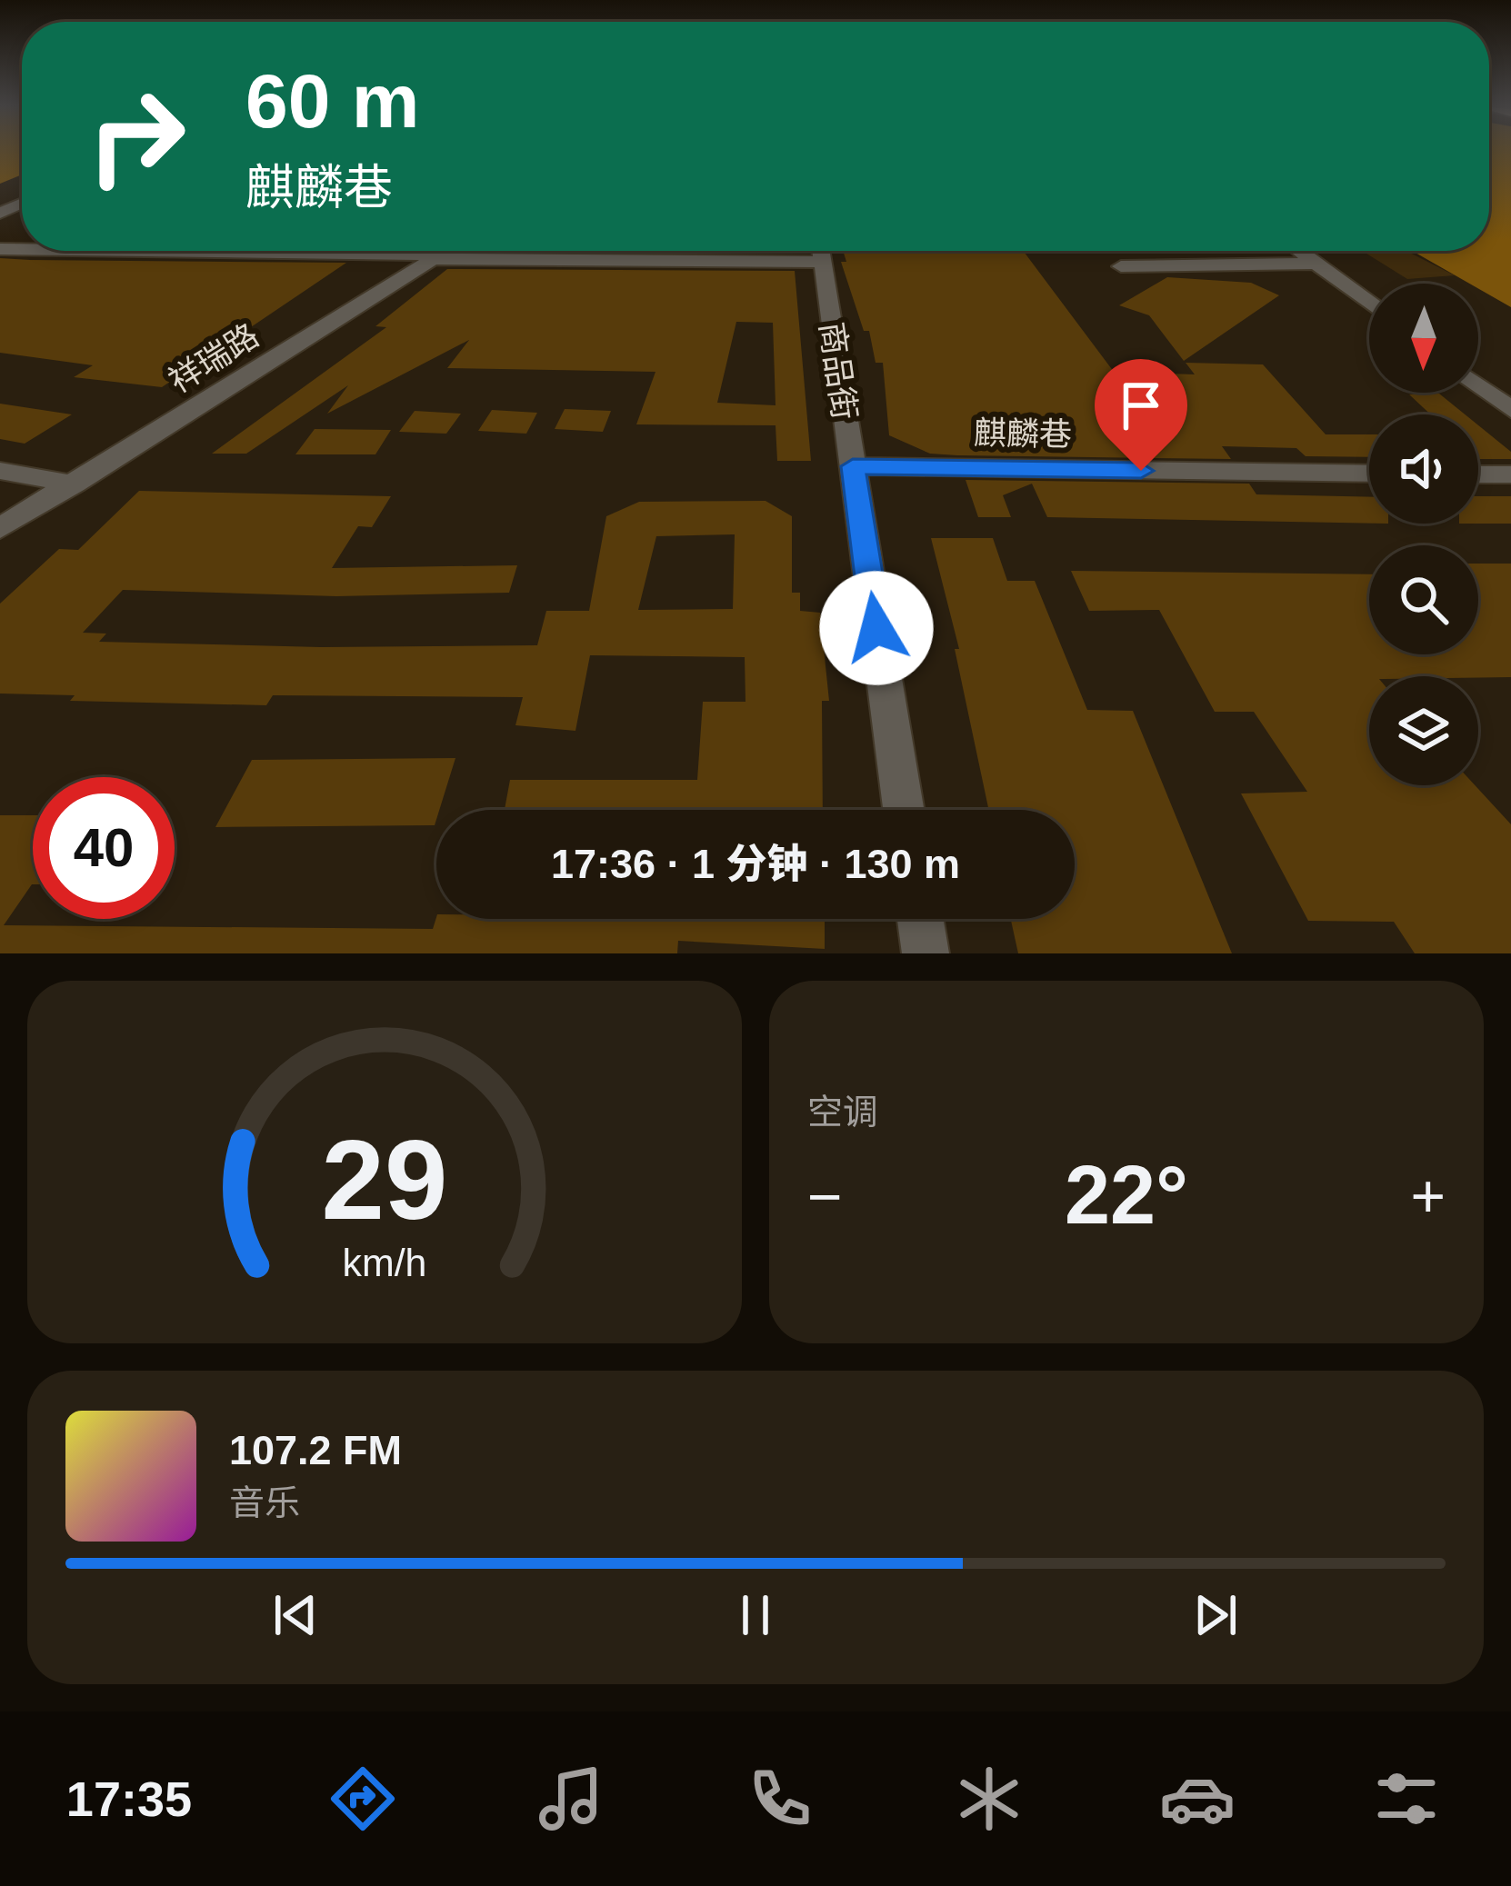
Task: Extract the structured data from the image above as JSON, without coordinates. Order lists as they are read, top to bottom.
{
  "streets": {
    "street": ["祥瑞路", "商品街", "麒麟巷"]
  },
  "crossings": [
    ["商品街", "麒麟巷"]
  ],
  "north": "bottom",
  "page": {
    "turn": ["60 m", "麒麟巷"],
    "limit": "40",
    "trip": "17:36 · 1 分钟 · 130 m",
    "tile": "空调",
    "heat": ["−", "22°", "+"],
    "song": ["107.2 FM", "音乐"],
    "tabs": "17:35",
    "gauge": ["29", "km/h"]
  }
}
